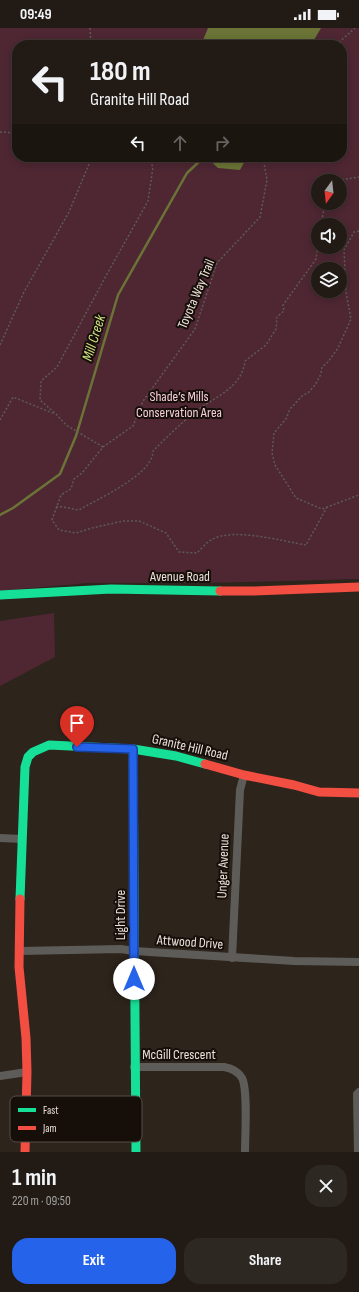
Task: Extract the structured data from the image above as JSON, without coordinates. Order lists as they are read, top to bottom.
{
  "streets": {
    "street": [
      "Avenue Road",
      "Granite Hill Road",
      "Unger Avenue",
      "Light Drive",
      "Attwood Drive",
      "McGill Crescent"
    ],
    "path": ["Toyota Way Trail"]
  },
  "crossings": [
    ["Granite Hill Road", "Unger Avenue"],
    ["Granite Hill Road", "Light Drive"],
    ["Granite Hill Road", "Attwood Drive"],
    ["Unger Avenue", "Attwood Drive"],
    ["Light Drive", "Attwood Drive"],
    ["Light Drive", "McGill Crescent"]
  ],
  "water": ["Mill Creek"],
  "parks": ["Shade’s Mills Conservation Area"],
  "legend": ["Fast", "Jam"],
  "north": "bottom",
  "page": {
    "status": "09:49",
    "turn": ["180 m", "Granite Hill Road"],
    "heading": ["1 min", "220 m · 09:50"],
    "buttons": ["Exit", "Share"]
  }
}
